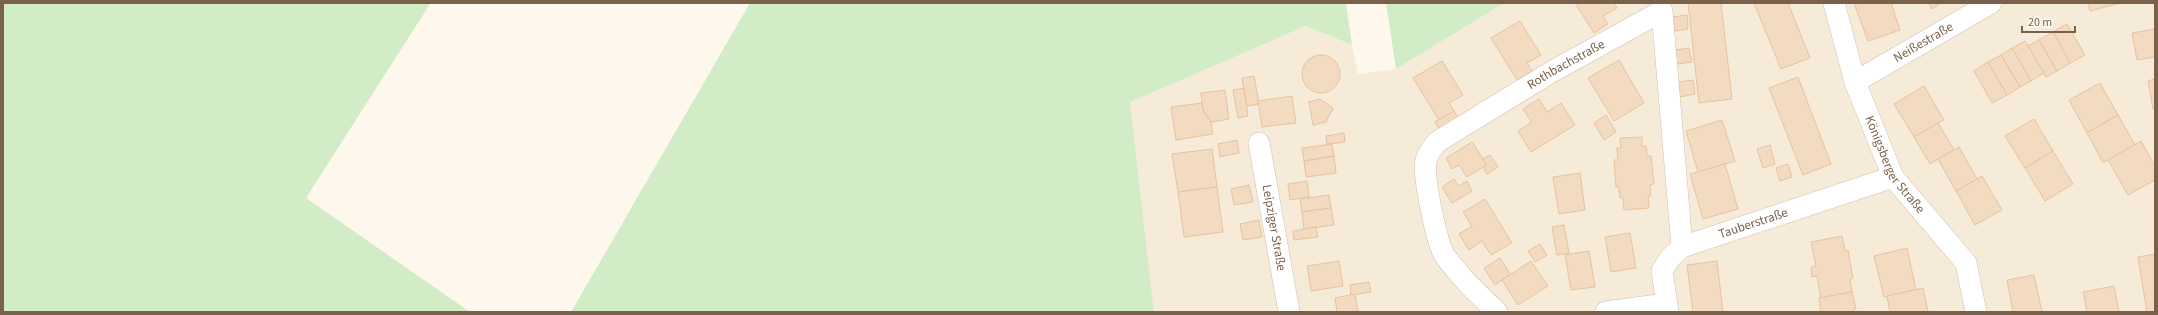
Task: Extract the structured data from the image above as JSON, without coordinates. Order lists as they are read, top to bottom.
{
  "streets": {
    "street": [
      "Neißestraße",
      "Rothbachstraße",
      "Königsberger Straße",
      "Tauberstraße",
      "Leipziger Straße"
    ]
  },
  "crossings": [
    ["Neißestraße", "Königsberger Straße"],
    ["Rothbachstraße", "Tauberstraße"],
    ["Königsberger Straße", "Tauberstraße"]
  ],
  "scale_bar": "20 m"
}
